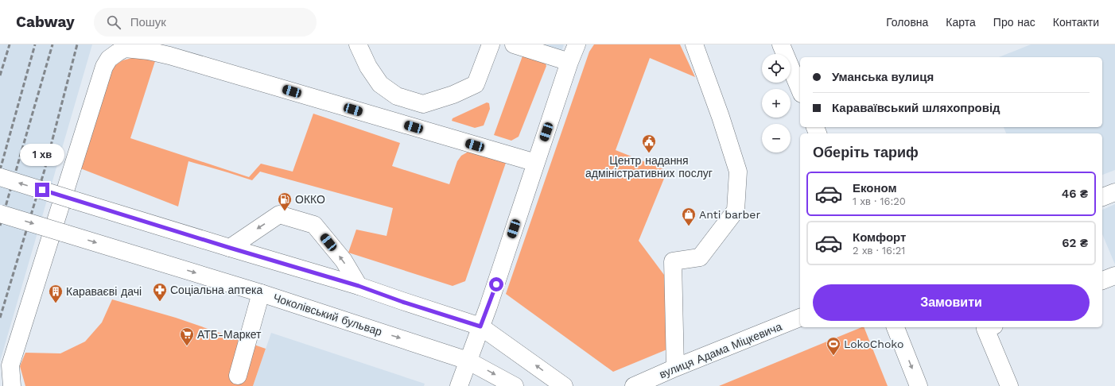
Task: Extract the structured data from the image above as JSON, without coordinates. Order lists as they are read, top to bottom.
{
  "streets": {
    "main road": ["Чоколівський бульвар", "вулиця Адама Міцкевича"]
  },
  "places": {
    "public building": ["Центр надання адміністративних послуг"],
    "fuel station": ["ОККО"],
    "shop": ["Anti barber"],
    "pharmacy": ["Соціальна аптека"],
    "building": ["Караваєві дачі"],
    "supermarket": ["АТБ-Маркет"],
    "sports": ["LokoChoko"]
  },
  "page": {
    "header": "Cabway",
    "search": "Пошук",
    "nav": [
      "Головна",
      "Карта",
      "Про нас",
      "Контакти"
    ],
    "map_buttons": ["+", "−"],
    "banner": ["Уманська вулиця", "Караваївський шляхопровід"],
    "heading": "Оберіть тариф",
    "bubble": "1 хв",
    "list": [
      {
        "name": "Економ",
        "note": "1 хв · 16:20",
        "value": "46 ₴"
      },
      {
        "name": "Комфорт",
        "note": "2 хв · 16:21",
        "value": "62 ₴"
      }
    ],
    "buttons": "Замовити"
  }
}
